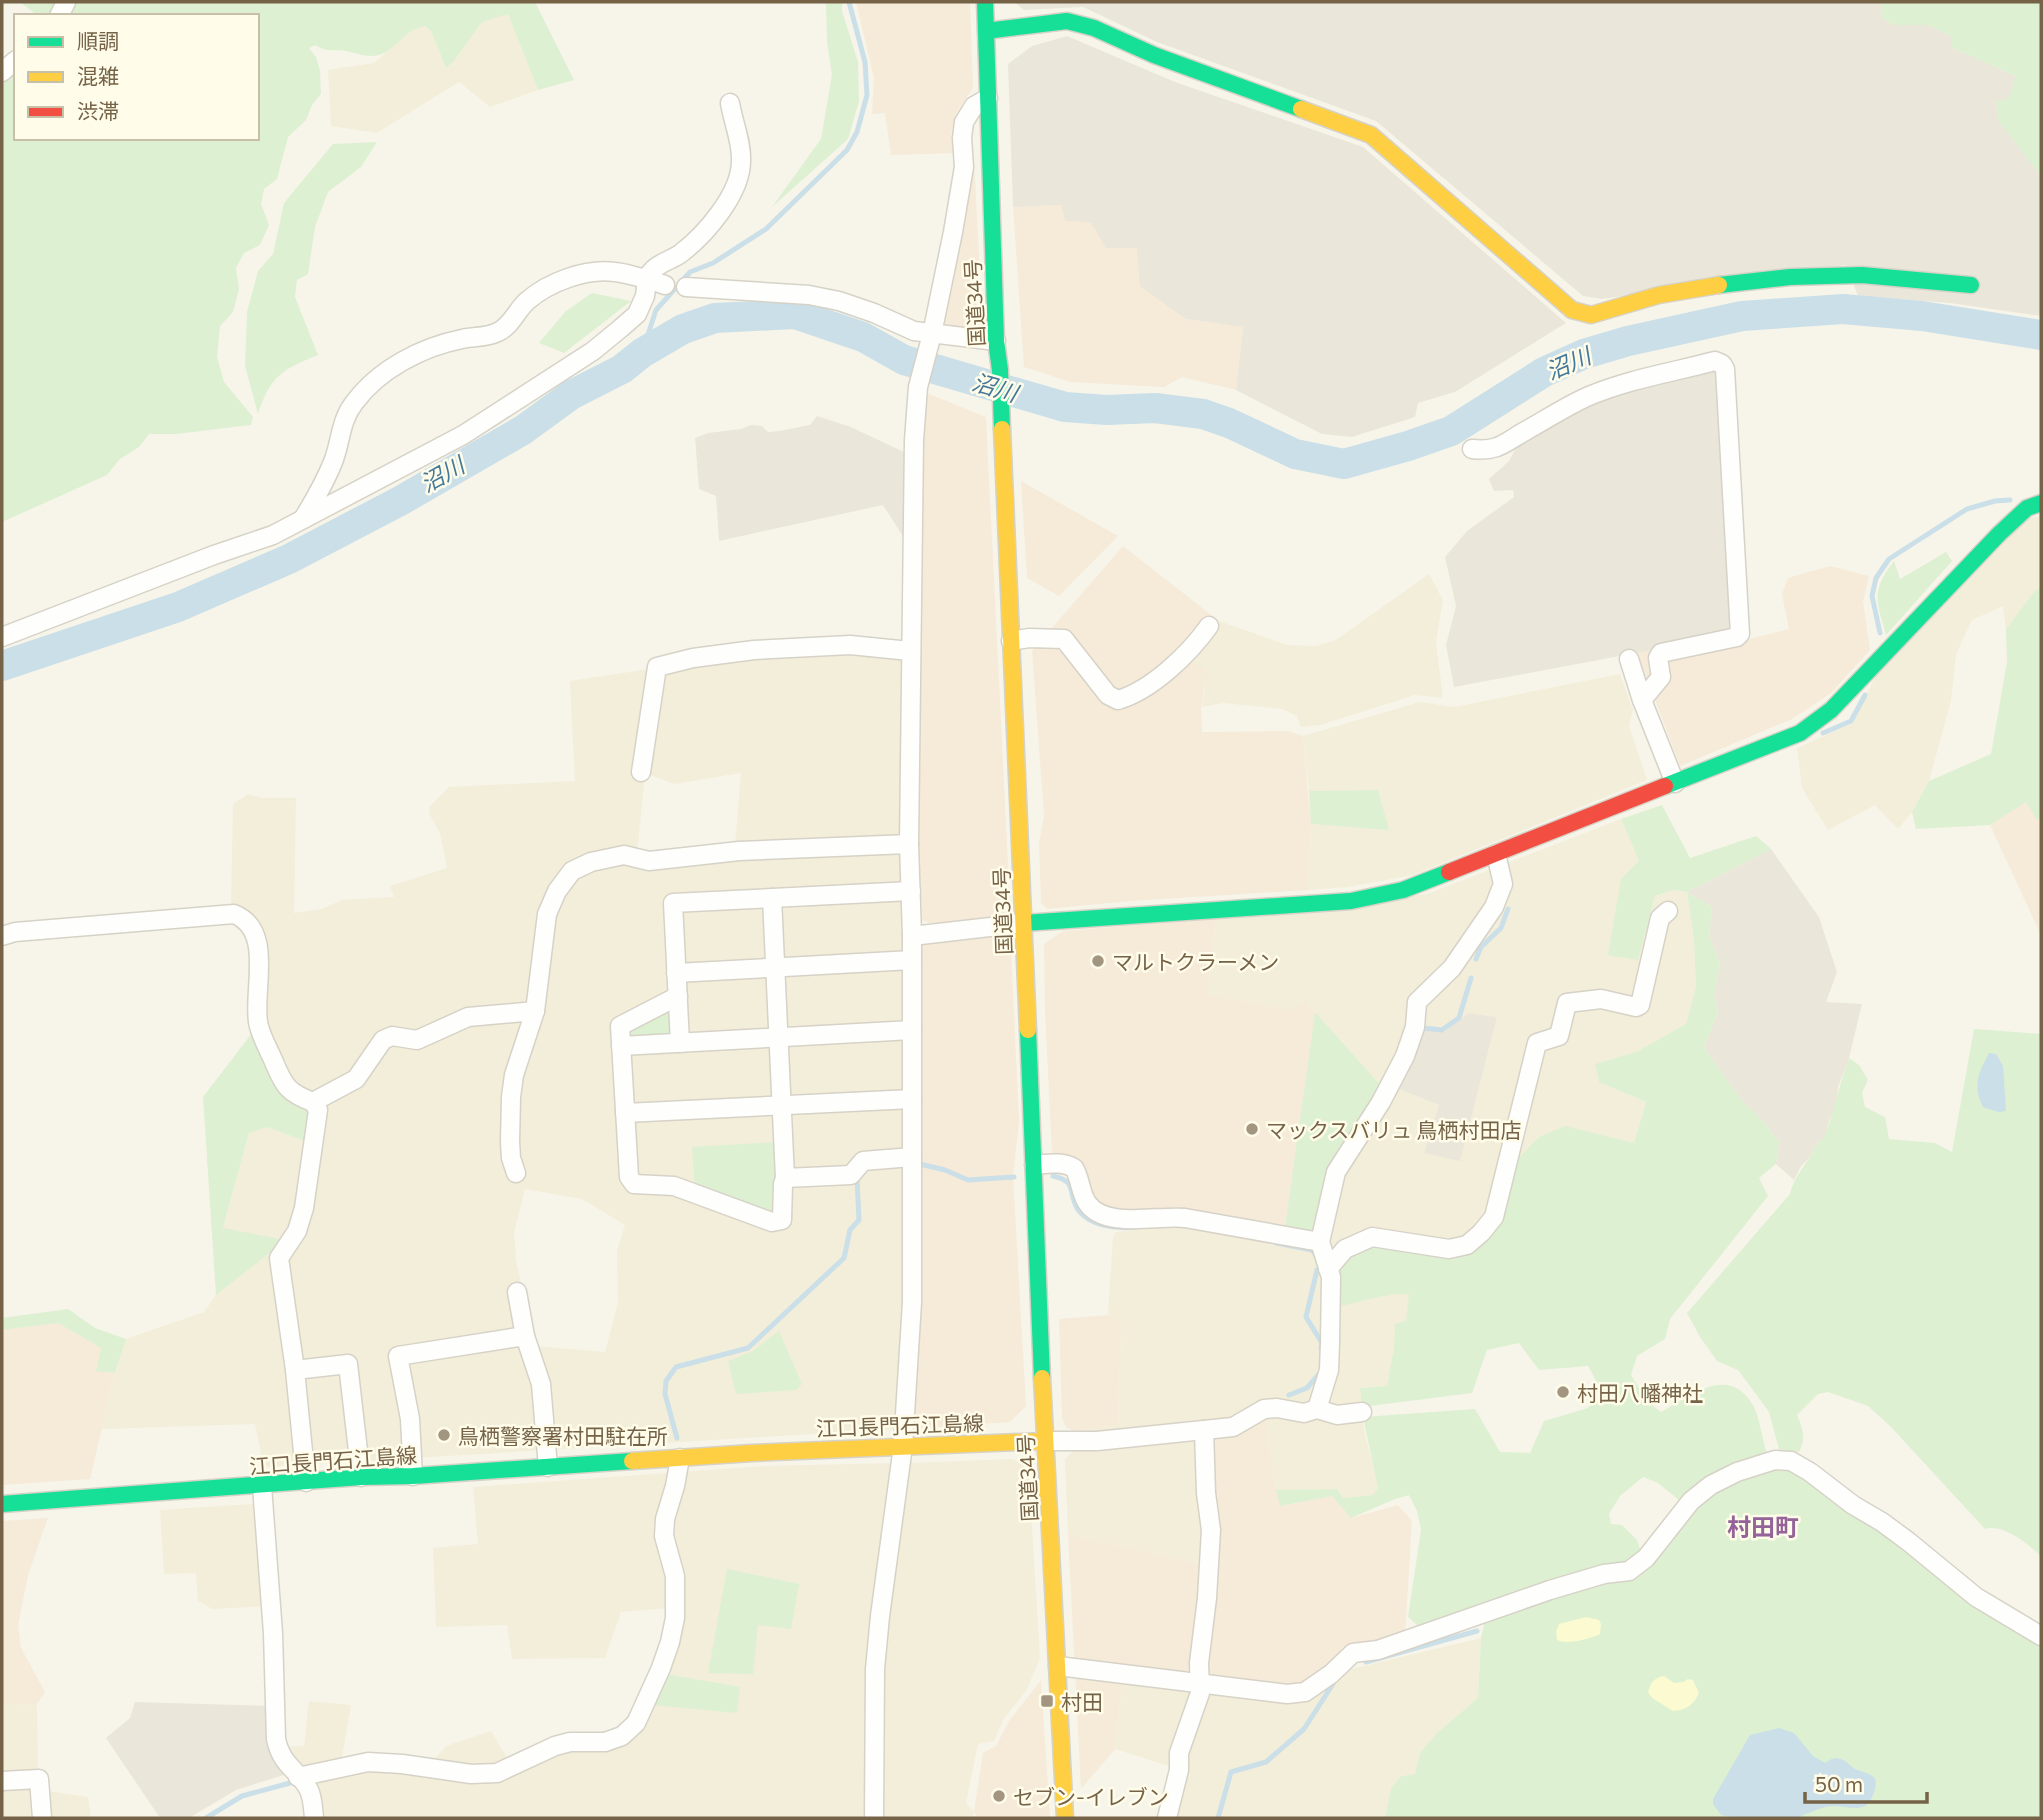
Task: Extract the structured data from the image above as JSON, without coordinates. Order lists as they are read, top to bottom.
{
  "streets": {
    "main road": ["国道34号", "江口長門石江島線"]
  },
  "crossings": [
    ["国道34号", "江口長門石江島線"]
  ],
  "districts": ["村田町"],
  "water": ["沼川"],
  "places": {
    "other": [
      "マルトクラーメン",
      "マックスバリュ 鳥栖村田店",
      "村田八幡神社",
      "鳥栖警察署村田駐在所",
      "セブン-イレブン"
    ],
    "transit": ["村田"]
  },
  "legend": ["順調", "混雑", "渋滞"],
  "scale_bar": "50 m"
}
